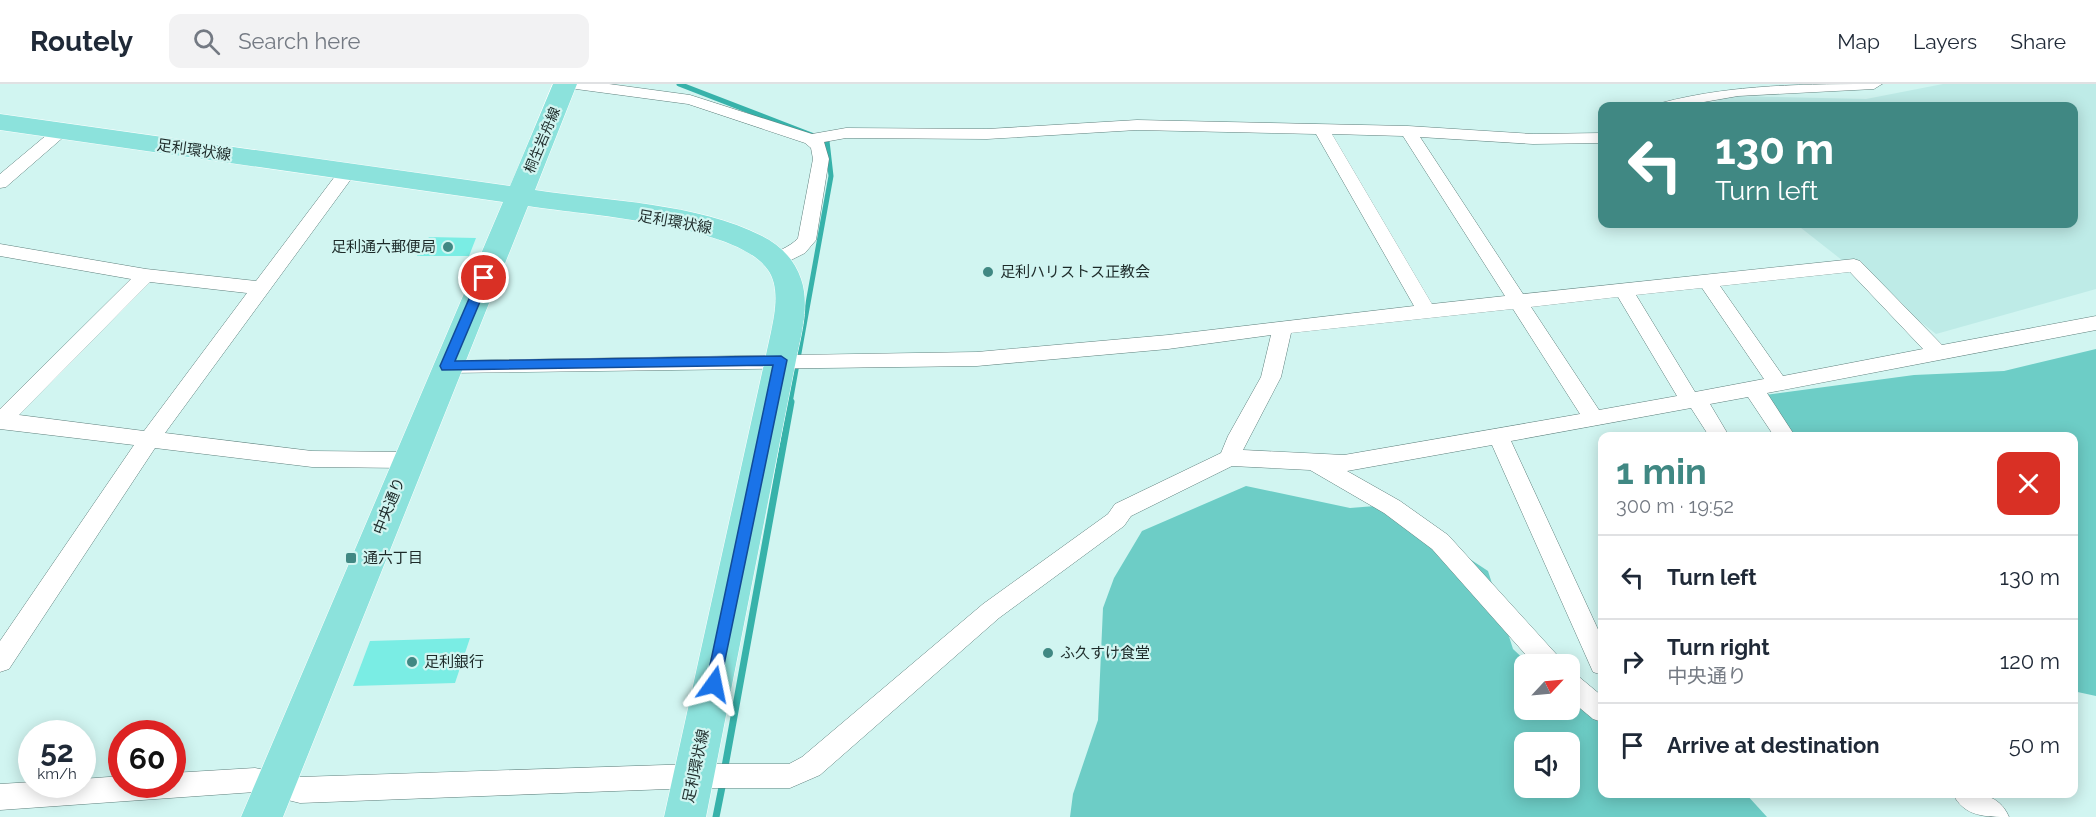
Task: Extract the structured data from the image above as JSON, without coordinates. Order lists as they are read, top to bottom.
{
  "streets": {
    "main road": ["桐生岩舟線", "足利環状線", "中央通り"]
  },
  "crossings": [
    ["桐生岩舟線", "足利環状線"],
    ["桐生岩舟線", "中央通り"],
    ["足利環状線", "中央通り"]
  ],
  "places": {
    "other": [
      "足利通六郵便局",
      "足利ハリストス正教会",
      "ふ久すけ食堂",
      "足利銀行"
    ],
    "transit": ["通六丁目"]
  },
  "north": "top right",
  "page": {
    "header": "Routely",
    "search": "Search here",
    "nav": ["Map", "Layers", "Share"],
    "turn": ["130 m", "Turn left"],
    "heading": ["1 min", "300 m · 19:52"],
    "list": [
      {
        "name": "Turn left",
        "value": "130 m"
      },
      {
        "name": "Turn right",
        "note": "中央通り",
        "value": "120 m"
      },
      {
        "name": "Arrive at destination",
        "value": "50 m"
      }
    ],
    "speed": "52 km/h",
    "limit": "60"
  }
}
